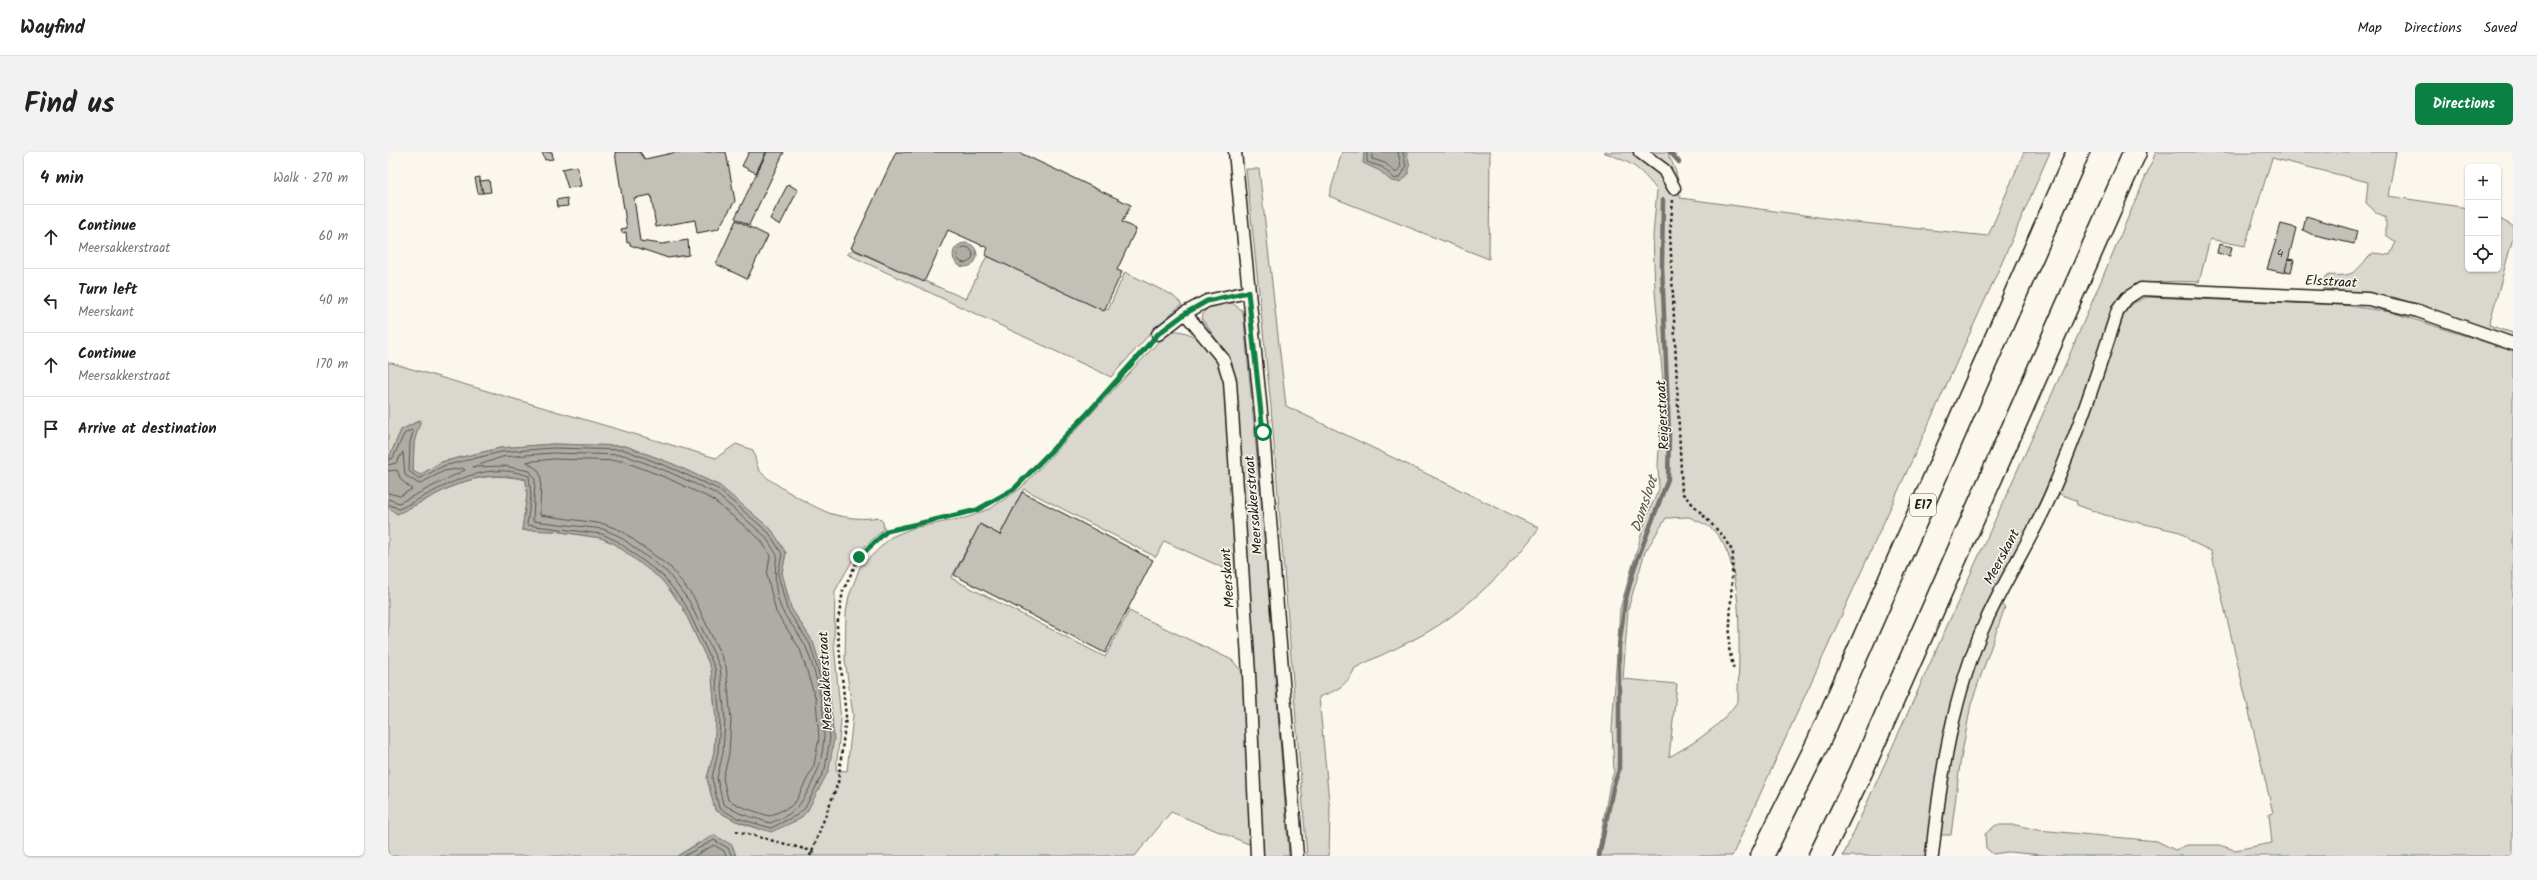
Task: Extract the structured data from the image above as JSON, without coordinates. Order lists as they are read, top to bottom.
{
  "streets": {
    "highway": ["E17"],
    "street": ["Elsstraat", "Meersakkerstraat", "Meerskant"],
    "path": ["Reigerstraat"]
  },
  "crossings": [
    ["Elsstraat", "Meerskant"]
  ],
  "water": ["Damsloot"],
  "house_numbers": ["4"],
  "page": {
    "header": "Wayfind",
    "nav": ["Map", "Directions", "Saved"],
    "title": "Find us",
    "buttons": "Directions",
    "heading": ["4 min", "Walk · 270 m"],
    "map_buttons": ["+", "−"],
    "list": [
      ["Continue", "Meersakkerstraat", "60 m"],
      ["Turn left", "Meerskant", "40 m"],
      ["Continue", "Meersakkerstraat", "170 m"],
      "Arrive at destination"
    ]
  }
}
